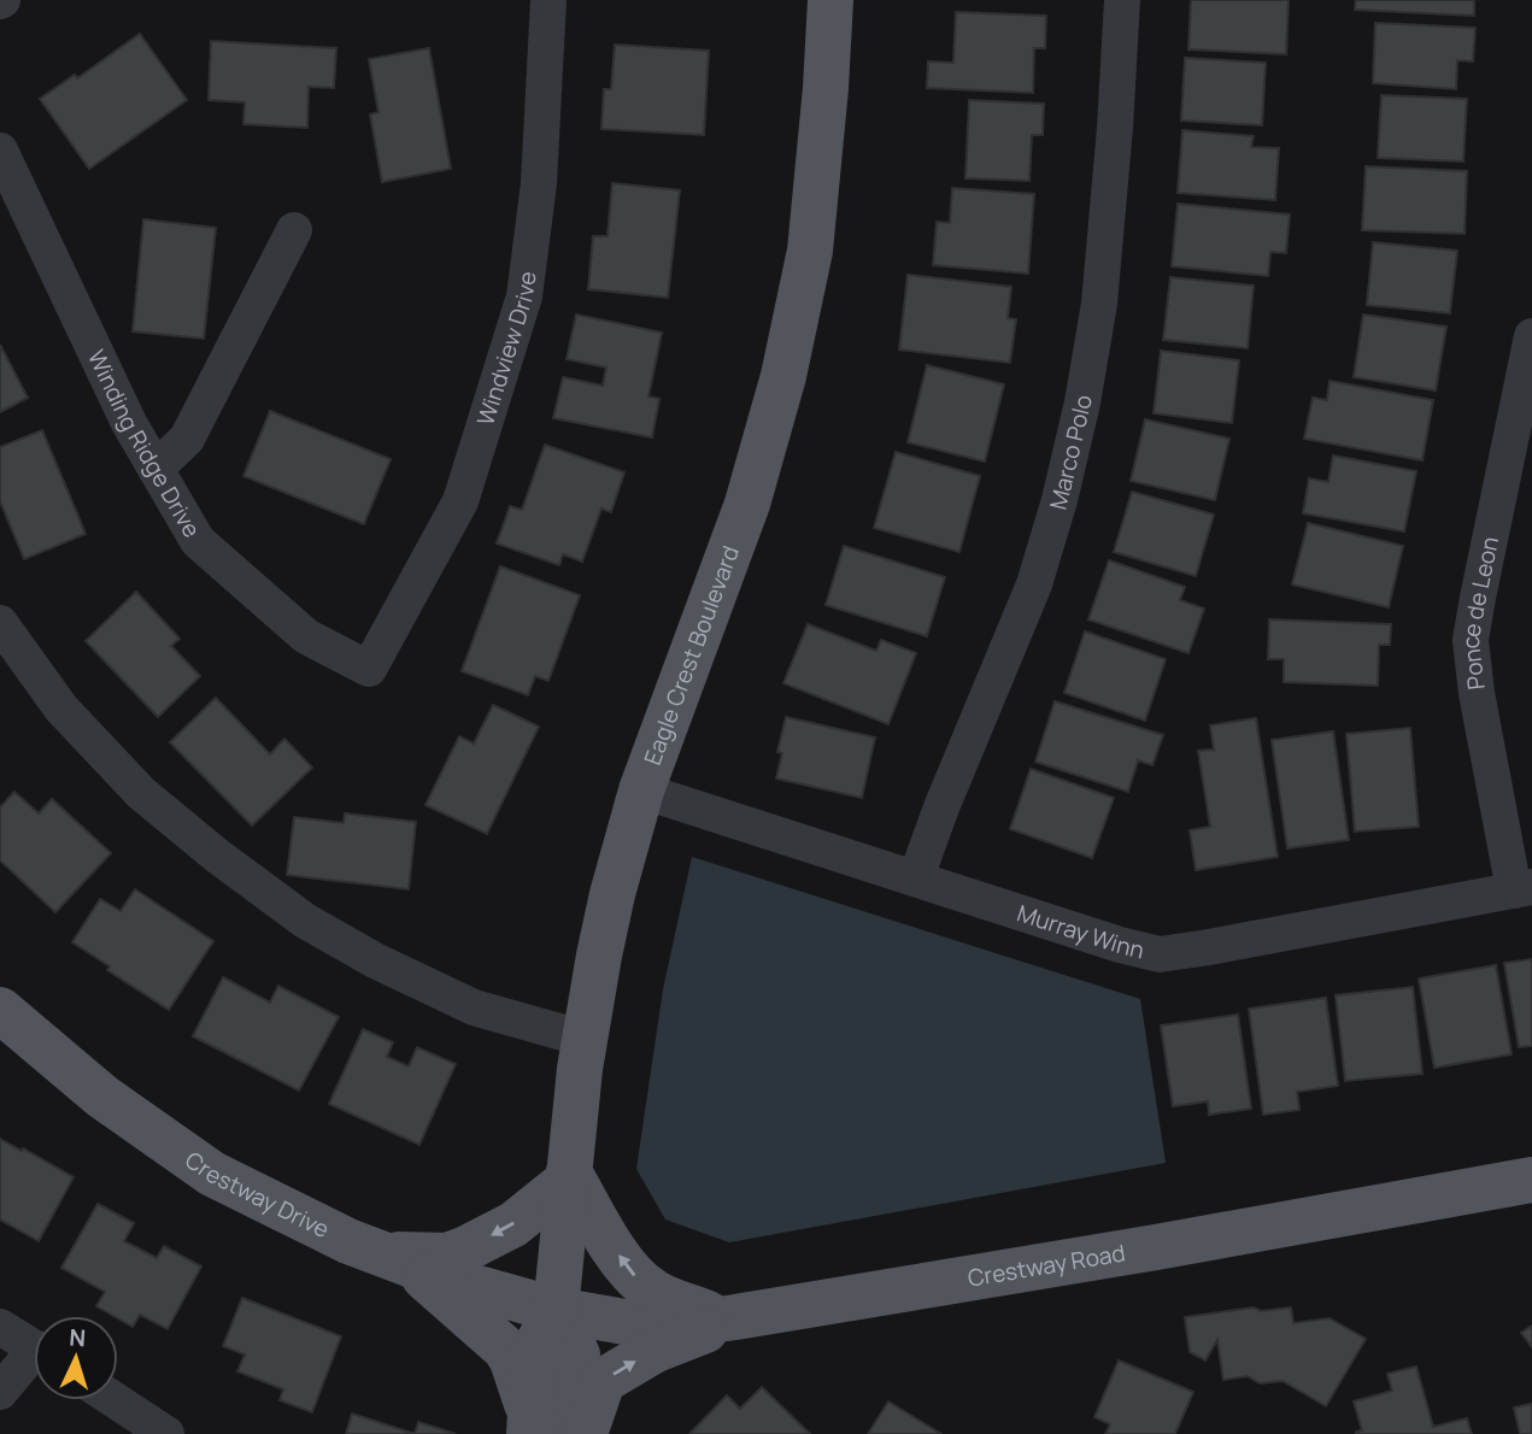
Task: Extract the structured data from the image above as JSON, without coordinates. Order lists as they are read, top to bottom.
{
  "streets": {
    "main road": ["Eagle Crest Boulevard", "Crestway Drive", "Crestway Road"],
    "street": [
      "Windview Drive",
      "Winding Ridge Drive",
      "Marco Polo",
      "Ponce de Leon",
      "Murray Winn"
    ]
  },
  "crossings": [
    ["Windview Drive", "Winding Ridge Drive"],
    ["Marco Polo", "Murray Winn"],
    ["Ponce de Leon", "Murray Winn"],
    ["Eagle Crest Boulevard", "Murray Winn"],
    ["Eagle Crest Boulevard", "Crestway Drive"],
    ["Eagle Crest Boulevard", "Crestway Road"],
    ["Crestway Drive", "Crestway Road"]
  ],
  "north": "top"
}
